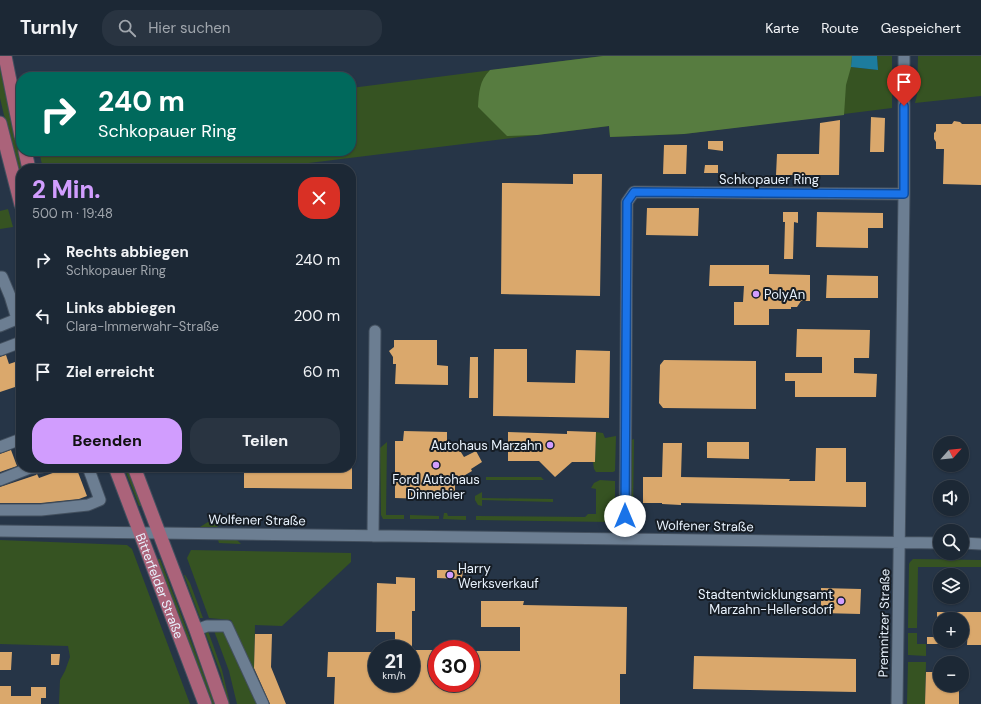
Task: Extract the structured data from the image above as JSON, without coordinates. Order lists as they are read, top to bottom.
{
  "streets": {
    "main road": ["Bitterfelder Straße"],
    "street": ["Schkopauer Ring", "Wolfener Straße", "Premnitzer Straße"]
  },
  "crossings": [
    ["Schkopauer Ring", "Wolfener Straße"],
    ["Wolfener Straße", "Bitterfelder Straße"],
    ["Wolfener Straße", "Premnitzer Straße"]
  ],
  "places": [
    "PolyAn",
    "Autohaus Marzahn",
    "Ford Autohaus Dinnebier",
    "Harry Werksverkauf",
    "Stadtentwicklungsamt Marzahn-Hellersdorf"
  ],
  "north": "top right",
  "page": {
    "header": "Turnly",
    "search": "Hier suchen",
    "nav": ["Karte", "Route", "Gespeichert"],
    "turn": ["240 m", "Schkopauer Ring"],
    "heading": ["2 Min.", "500 m · 19:48"],
    "list": [
      {
        "name": "Rechts abbiegen",
        "note": "Schkopauer Ring",
        "value": "240 m"
      },
      {
        "name": "Links abbiegen",
        "note": "Clara-Immerwahr-Straße",
        "value": "200 m"
      },
      {
        "name": "Ziel erreicht",
        "value": "60 m"
      }
    ],
    "buttons": ["Beenden", "Teilen"],
    "map_buttons": ["+", "−"],
    "speed": "21 km/h",
    "limit": "30"
  }
}
